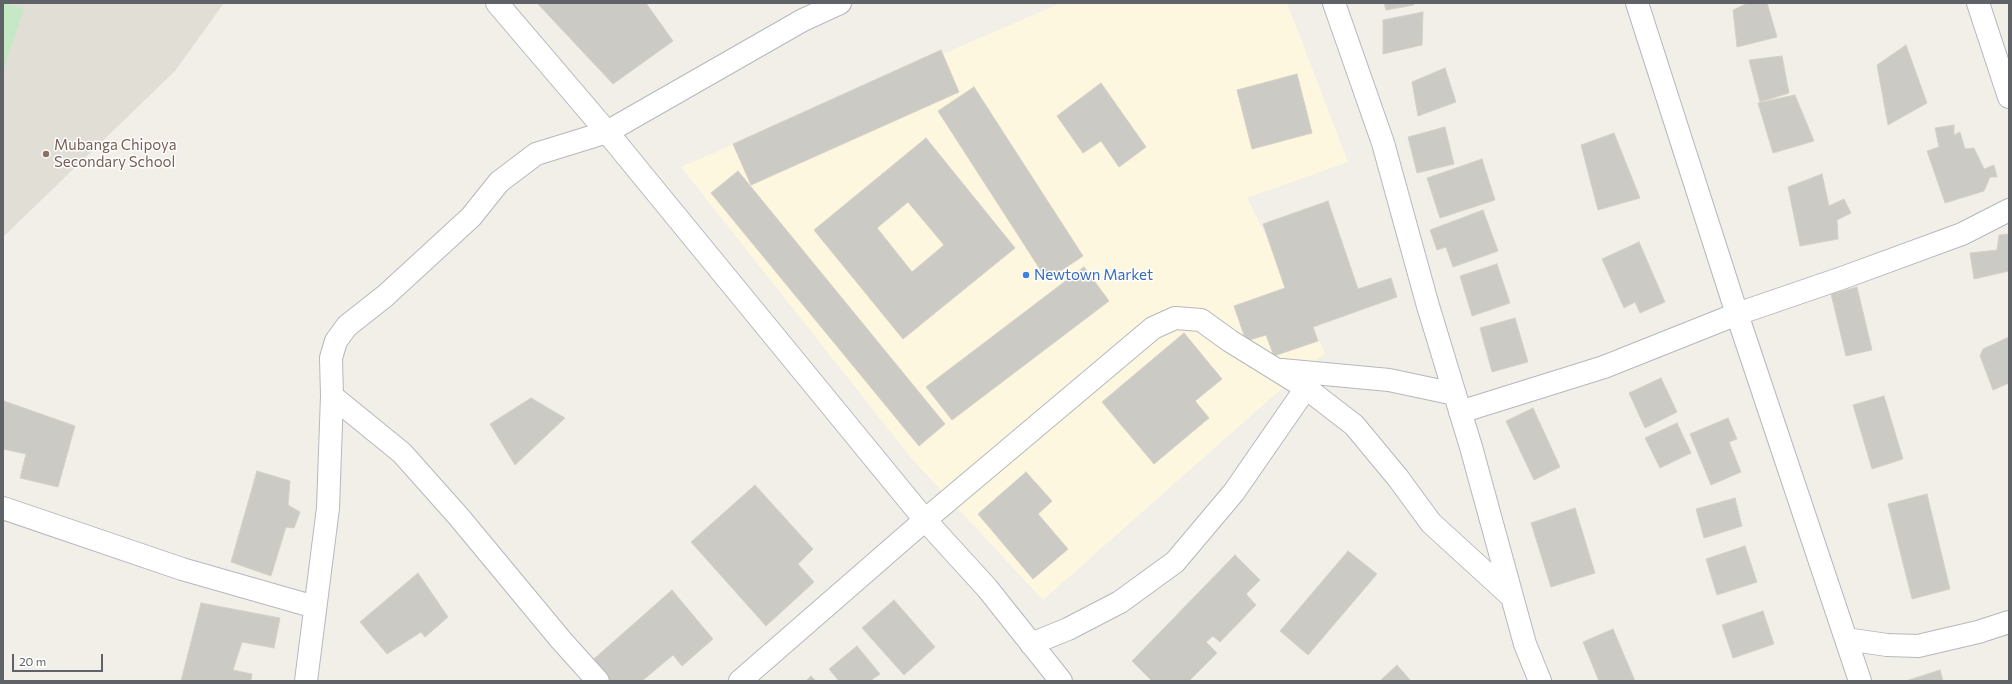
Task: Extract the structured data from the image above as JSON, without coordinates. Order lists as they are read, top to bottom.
{
  "places": ["Mubanga Chipoya Secondary School", "Newtown Market"],
  "scale_bar": "20 m"
}
